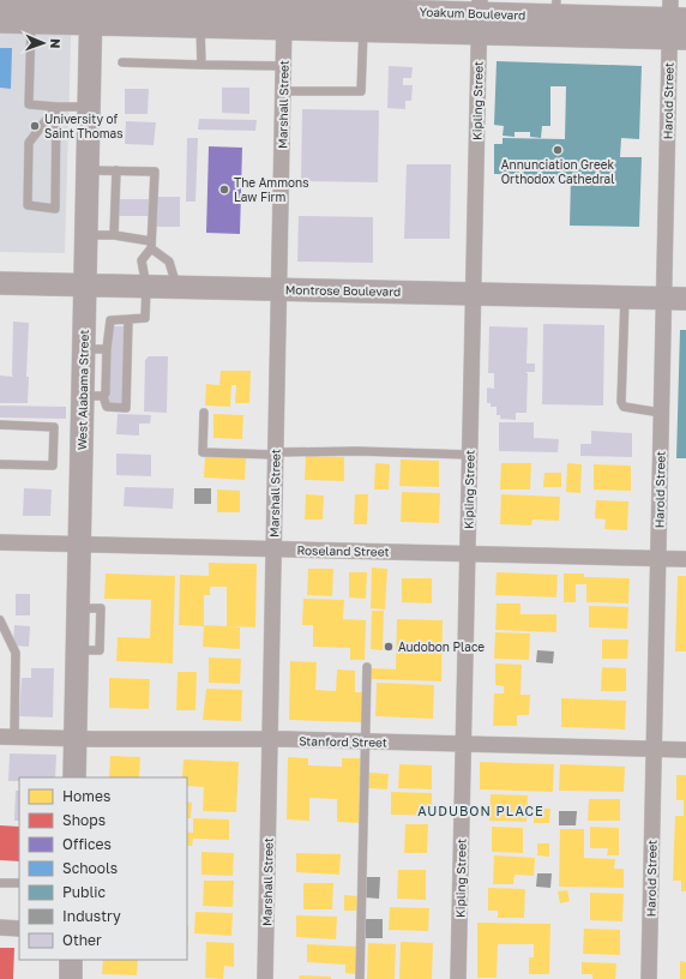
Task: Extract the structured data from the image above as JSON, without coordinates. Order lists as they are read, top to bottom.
{
  "streets": {
    "street": [
      "Yoakum Boulevard",
      "Kipling Street",
      "Harold Street",
      "Marshall Street",
      "Montrose Boulevard",
      "West Alabama Street",
      "Roseland Street",
      "Stanford Street"
    ]
  },
  "crossings": [
    ["Yoakum Boulevard", "Kipling Street"],
    ["Yoakum Boulevard", "Harold Street"],
    ["Yoakum Boulevard", "Marshall Street"],
    ["Yoakum Boulevard", "West Alabama Street"],
    ["Kipling Street", "Montrose Boulevard"],
    ["Kipling Street", "Roseland Street"],
    ["Kipling Street", "Stanford Street"],
    ["Harold Street", "Montrose Boulevard"],
    ["Harold Street", "Roseland Street"],
    ["Harold Street", "Stanford Street"],
    ["Marshall Street", "Montrose Boulevard"],
    ["Marshall Street", "Roseland Street"],
    ["Marshall Street", "Stanford Street"],
    ["Montrose Boulevard", "West Alabama Street"],
    ["West Alabama Street", "Roseland Street"],
    ["West Alabama Street", "Stanford Street"]
  ],
  "districts": ["AUDUBON PLACE"],
  "places": [
    "University of Saint Thomas",
    "Annunciation Greek Orthodox Cathedral",
    "The Ammons Law Firm",
    "Audobon Place"
  ],
  "legend": [
    "Homes",
    "Shops",
    "Offices",
    "Schools",
    "Public",
    "Industry",
    "Other"
  ],
  "north": "right"
}
